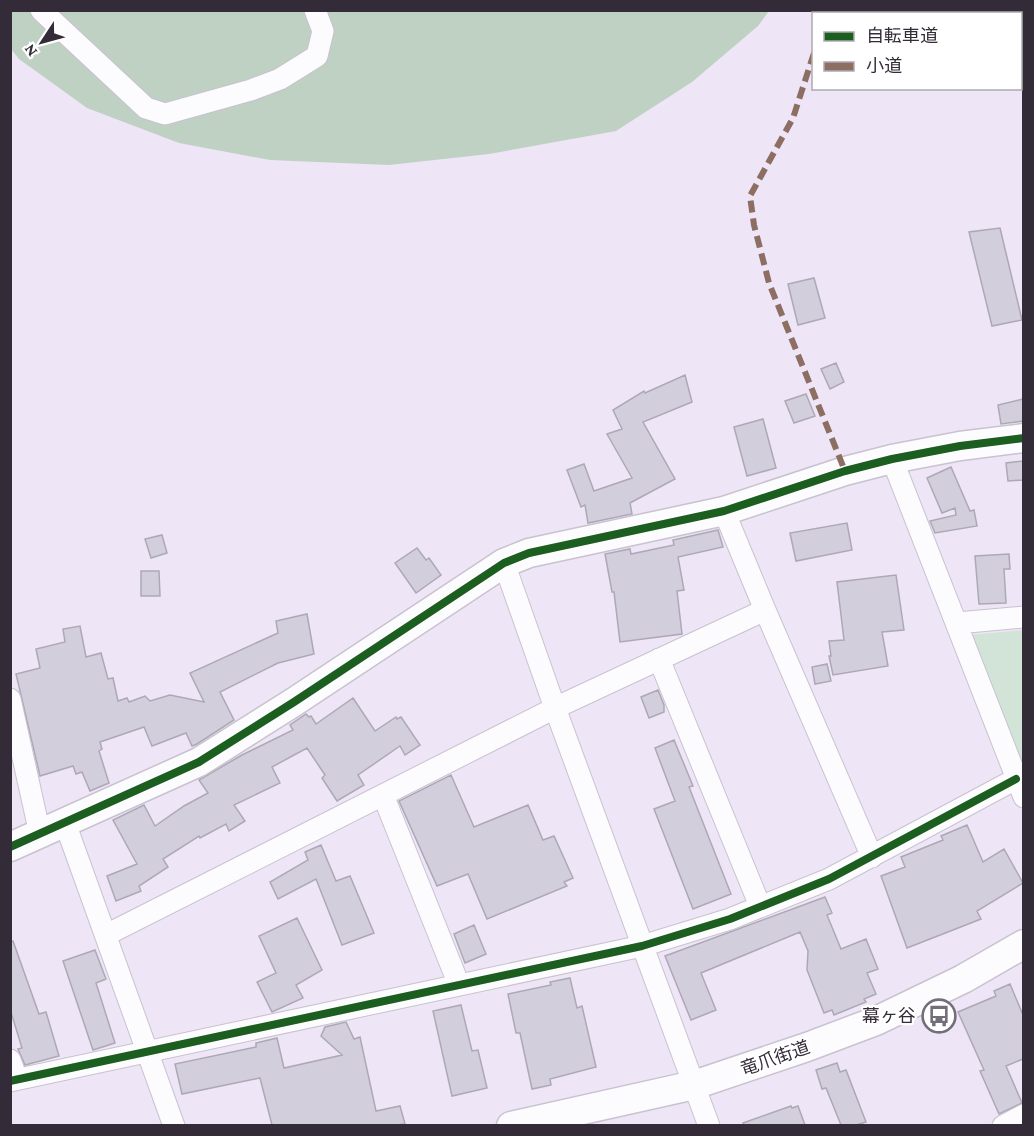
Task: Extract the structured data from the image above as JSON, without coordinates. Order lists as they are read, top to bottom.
{
  "streets": {
    "street": ["竜爪街道"]
  },
  "places": {
    "bus stop": ["幕ヶ谷"]
  },
  "legend": ["自転車道", "小道"],
  "north": "bottom left"
}
